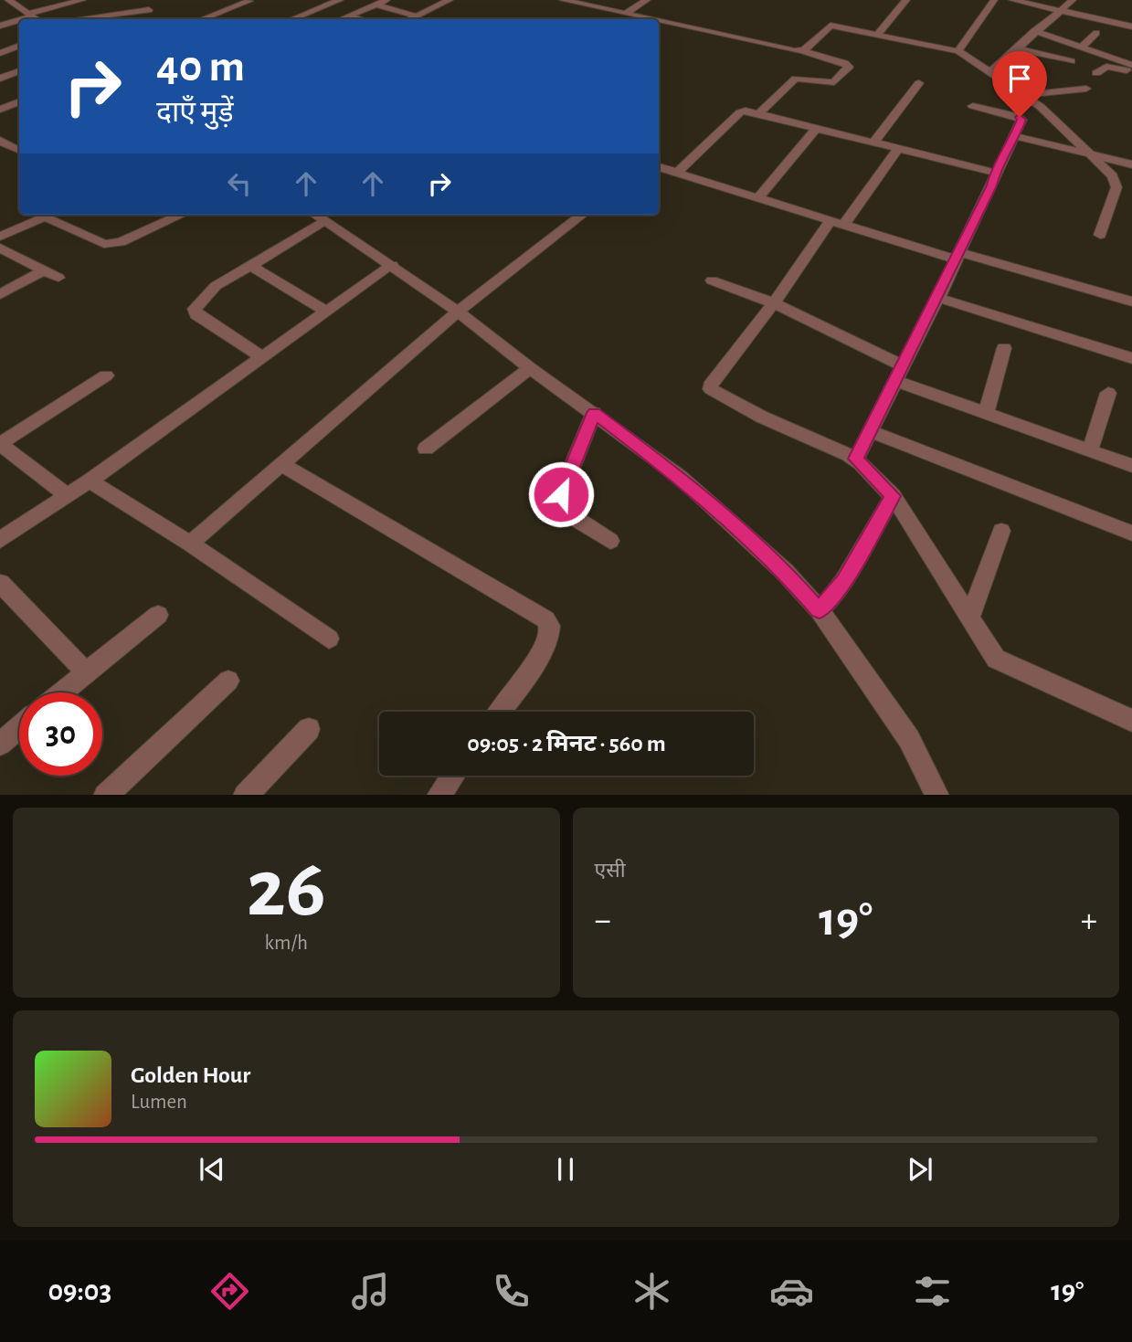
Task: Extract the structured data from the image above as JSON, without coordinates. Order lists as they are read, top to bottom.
{
  "page": {
    "turn": ["40 m", "दाएँ मुड़ें"],
    "limit": "30",
    "trip": "09:05 · 2 मिनट · 560 m",
    "tile": [
      ["26", "km/h"],
      "एसी"
    ],
    "heat": ["−", "19°", "+"],
    "song": ["Golden Hour", "Lumen"],
    "tabs": ["09:03", "19°"]
  }
}
